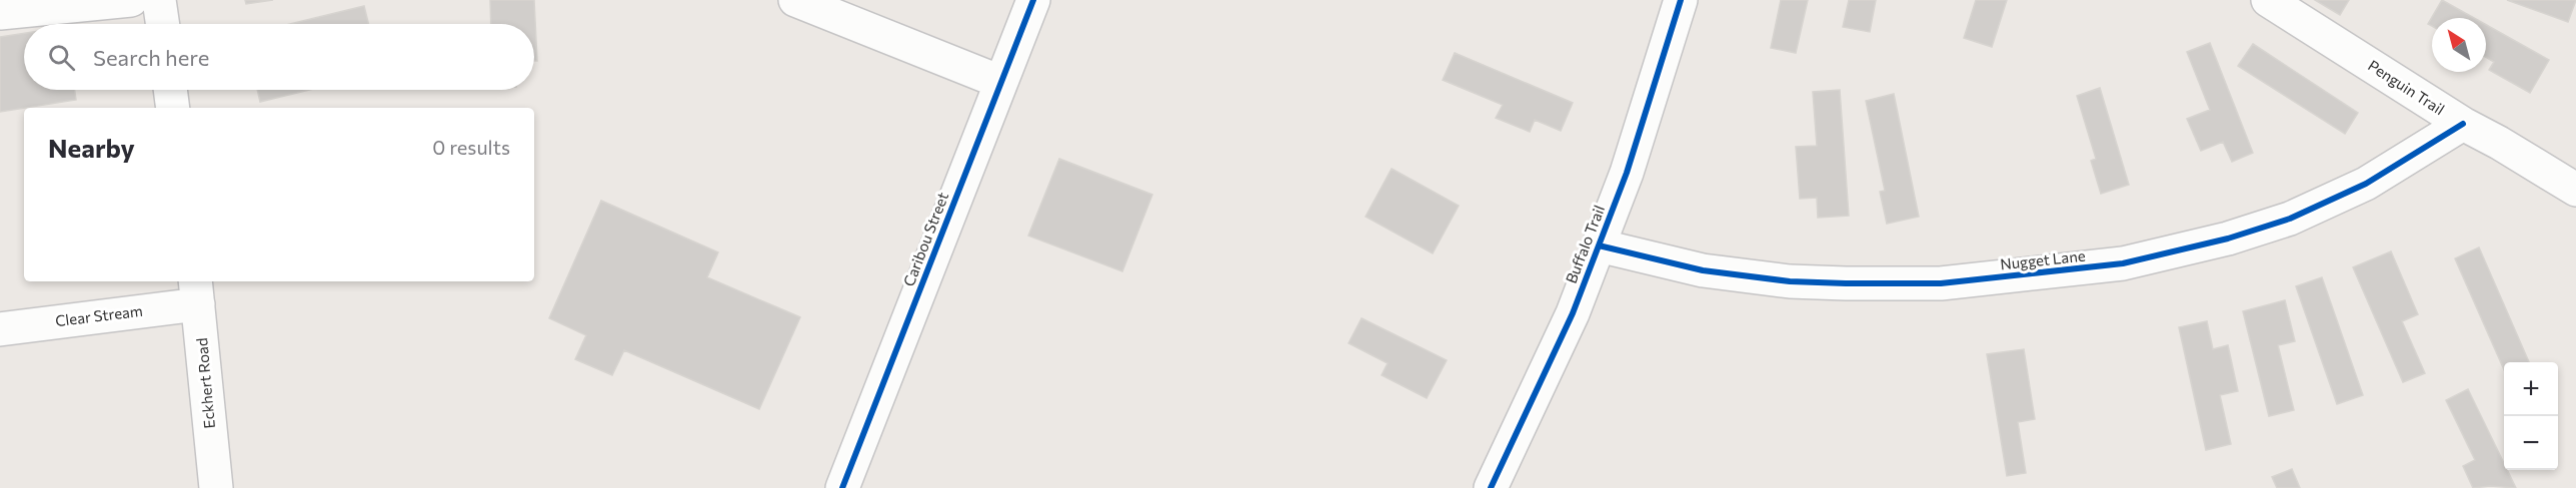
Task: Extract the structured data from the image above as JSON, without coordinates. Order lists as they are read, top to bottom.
{
  "streets": {
    "street": [
      "Penguin Trail",
      "Caribou Street",
      "Buffalo Trail",
      "Nugget Lane",
      "Clear Stream",
      "Eckhert Road"
    ]
  },
  "crossings": [
    ["Penguin Trail", "Nugget Lane"],
    ["Buffalo Trail", "Nugget Lane"],
    ["Clear Stream", "Eckhert Road"]
  ],
  "north": "top left",
  "page": {
    "search": "Search here",
    "heading": ["Nearby", "0 results"],
    "map_buttons": ["+", "−"]
  }
}
